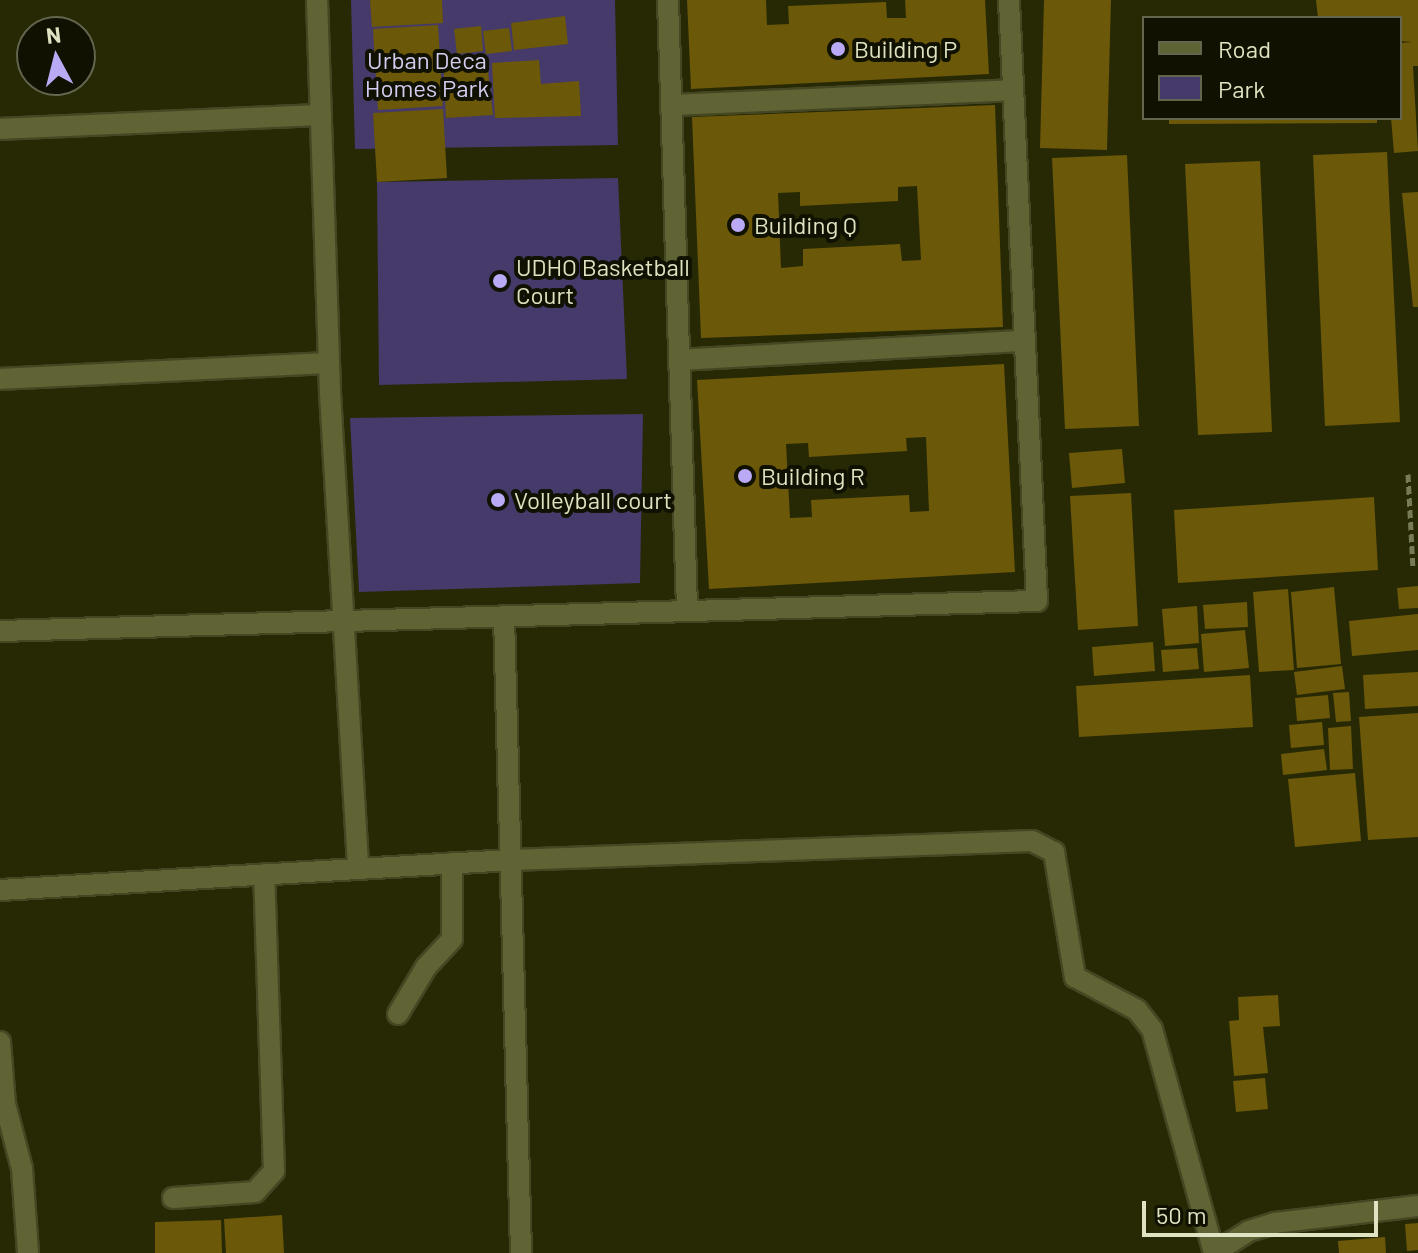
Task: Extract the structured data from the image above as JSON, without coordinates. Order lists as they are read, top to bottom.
{
  "parks": ["Urban Deca Homes Park"],
  "places": [
    "Building P",
    "Building Q",
    "UDHO Basketball Court",
    "Building R",
    "Volleyball court"
  ],
  "legend": ["Road", "Park"],
  "scale_bar": "50 m",
  "north": "top"
}
